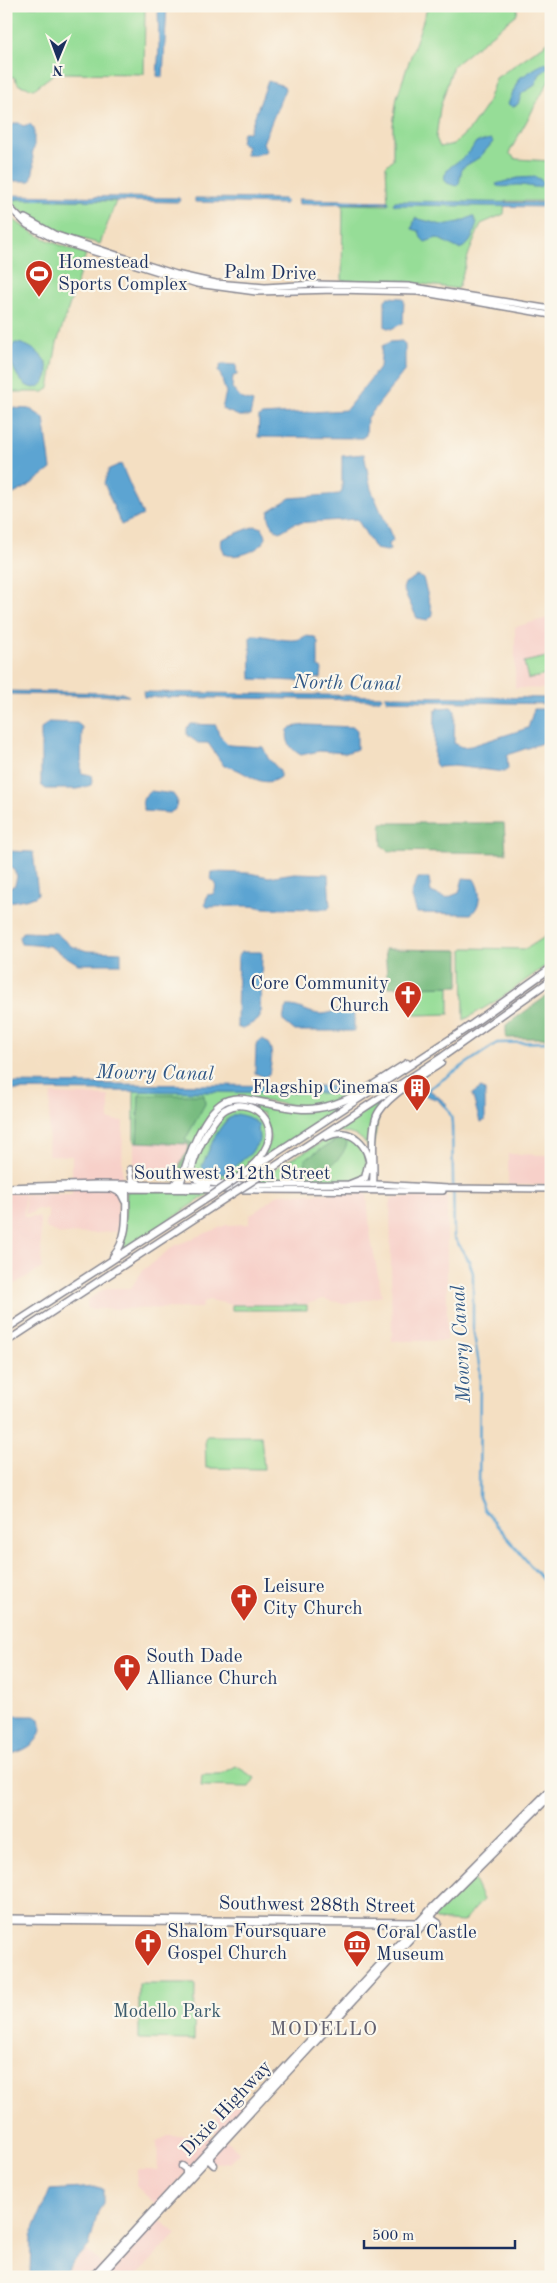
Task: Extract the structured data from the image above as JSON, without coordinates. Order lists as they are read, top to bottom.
{
  "streets": {
    "highway": ["Dixie Highway"],
    "main road": ["Palm Drive", "Southwest 312th Street", "Southwest 288th Street"]
  },
  "crossings": [
    ["Southwest 288th Street", "Dixie Highway"]
  ],
  "districts": ["MODELLO"],
  "water": ["North Canal", "Mowry Canal"],
  "parks": ["Modello Park"],
  "places": {
    "sports": ["Homestead Sports Complex"],
    "church": [
      "Core Community Church",
      "Leisure City Church",
      "South Dade Alliance Church",
      "Shalom Foursquare Gospel Church"
    ],
    "building": ["Flagship Cinemas"],
    "museum": ["Coral Castle Museum"]
  },
  "scale_bar": "500 m",
  "north": "bottom"
}
